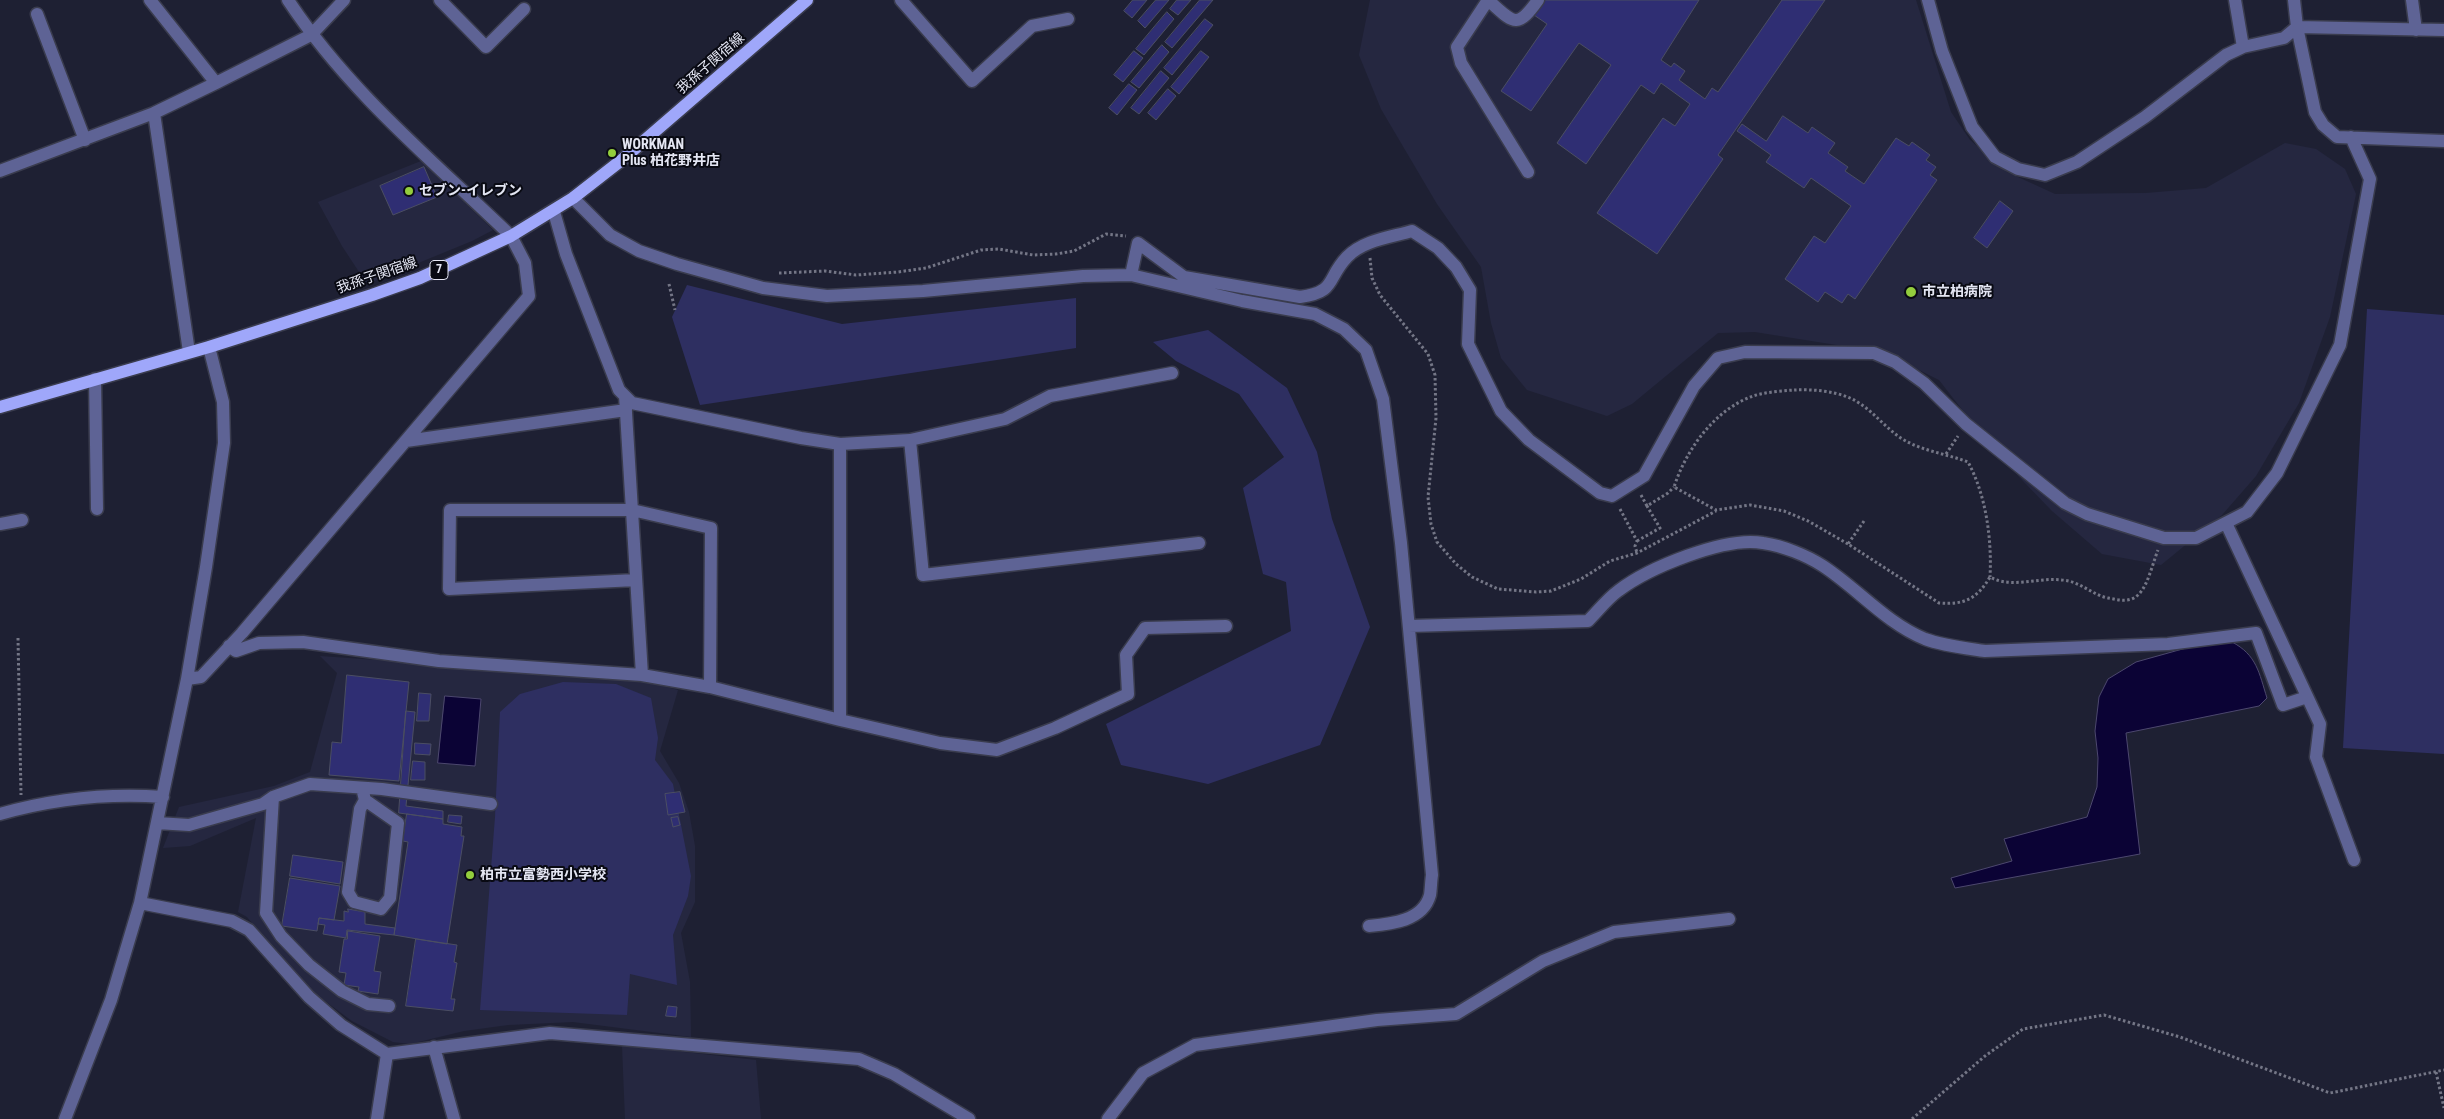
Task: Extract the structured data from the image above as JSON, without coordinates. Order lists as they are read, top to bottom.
{
  "streets": {
    "main road": ["我孫子関宿線", "7"]
  },
  "places": [
    "WORKMAN Plus 柏花野井店",
    "セブン-イレブン",
    "市立柏病院",
    "柏市立富勢西小学校"
  ]
}
